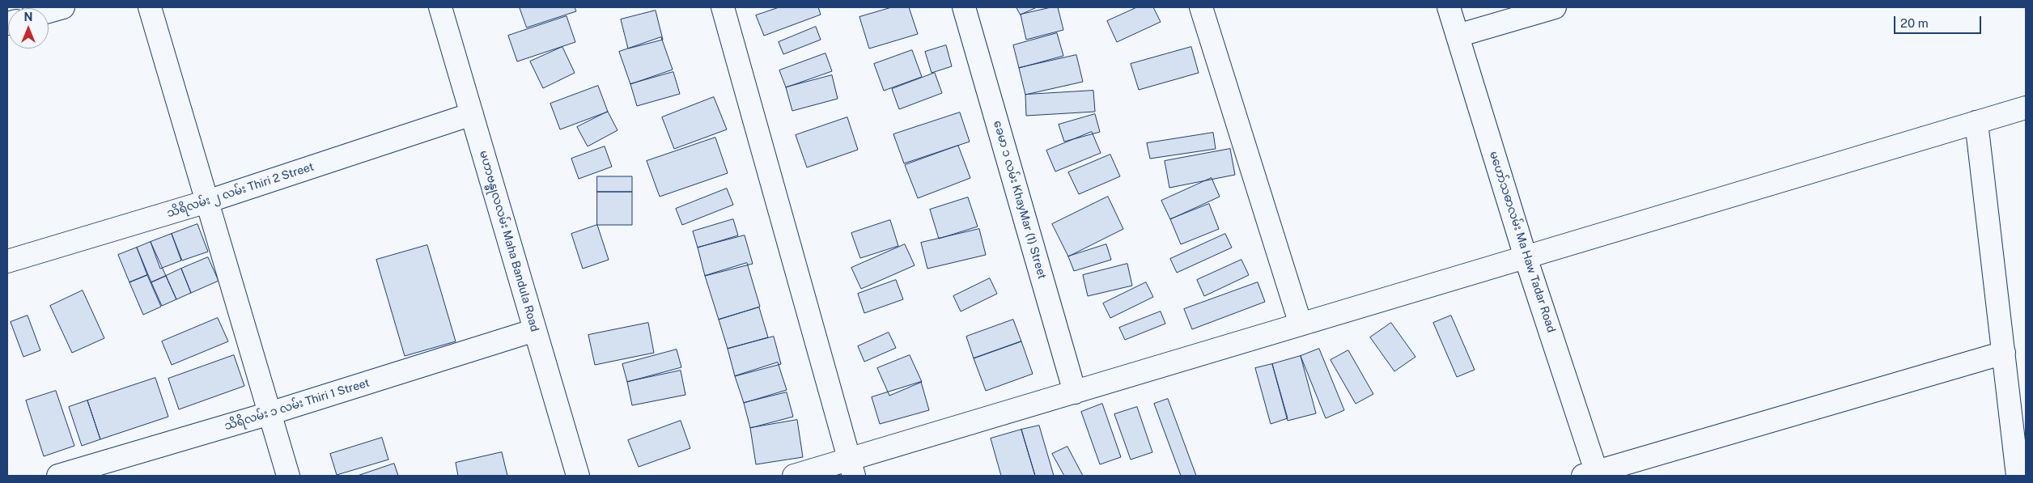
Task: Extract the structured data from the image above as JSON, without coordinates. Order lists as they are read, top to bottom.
{
  "streets": {
    "street": [
      "သိရိလမ်း ၂ လမ်း Thiri 2 Street",
      "ခေမာ ၁ လမ်း KhayMar (1) Street",
      "မဟာဗန္ဓုလလမ်း Maha Bandula Road",
      "မဟော်သဓာလမ်း Ma Haw Tadar Road",
      "သိရိလမ်း ၁ လမ်း Thiri 1 Street"
    ]
  },
  "crossings": [
    ["သိရိလမ်း ၂ လမ်း Thiri 2 Street", "မဟာဗန္ဓုလလမ်း Maha Bandula Road"],
    ["မဟာဗန္ဓုလလမ်း Maha Bandula Road", "သိရိလမ်း ၁ လမ်း Thiri 1 Street"]
  ],
  "scale_bar": "20 m",
  "north": "top"
}
